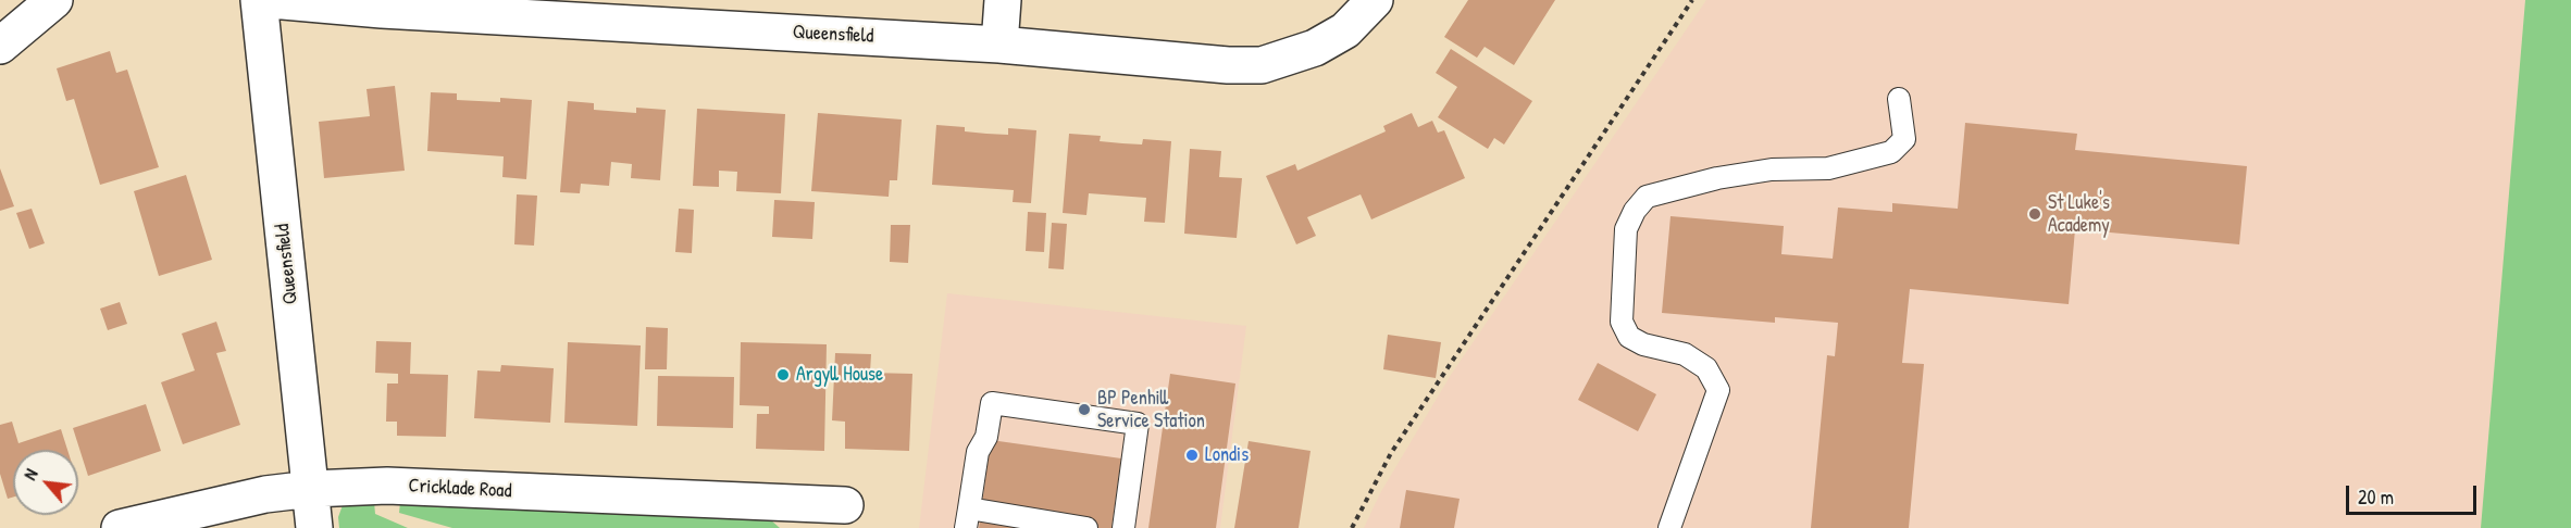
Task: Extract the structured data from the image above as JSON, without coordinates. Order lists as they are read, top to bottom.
{
  "streets": {
    "street": ["Queensfield", "Cricklade Road"]
  },
  "crossings": [
    ["Queensfield", "Cricklade Road"]
  ],
  "places": [
    "St Luke's Academy",
    "Argyll House",
    "BP Penhill Service Station",
    "Londis"
  ],
  "scale_bar": "20 m",
  "north": "top left"
}
